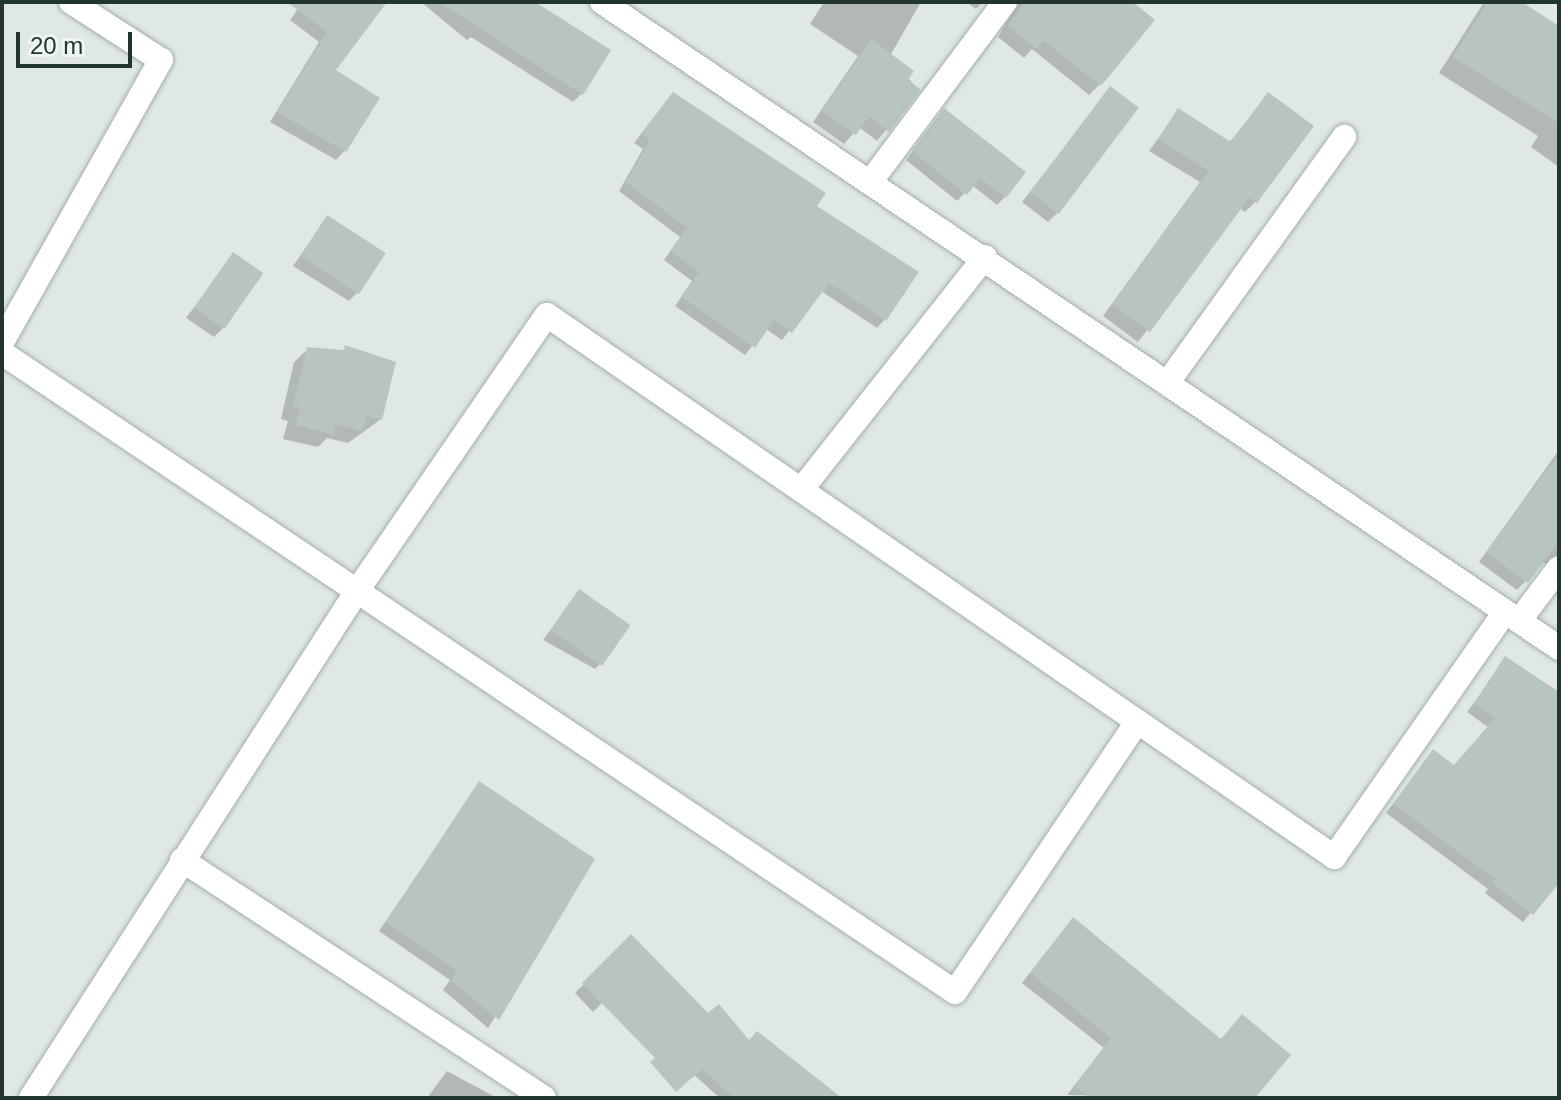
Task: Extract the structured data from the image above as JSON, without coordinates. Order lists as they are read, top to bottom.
{
  "scale_bar": "20 m"
}
